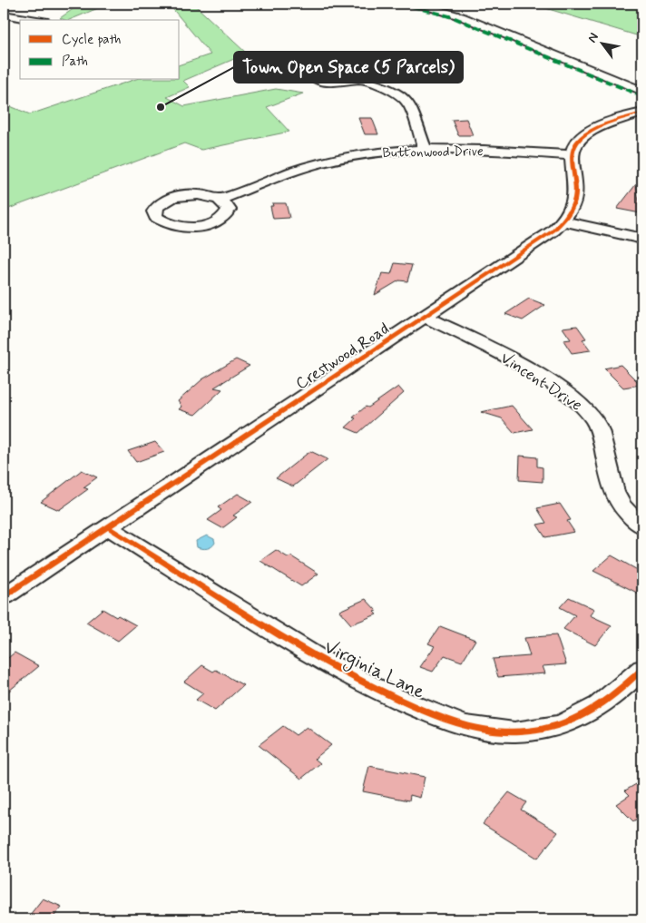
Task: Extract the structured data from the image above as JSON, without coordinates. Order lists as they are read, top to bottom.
{
  "streets": {
    "street": [
      "Buttonwood Drive",
      "Crestwood Road",
      "Vincent Drive",
      "Virginia Lane"
    ]
  },
  "crossings": [
    ["Buttonwood Drive", "Crestwood Road"],
    ["Crestwood Road", "Vincent Drive"],
    ["Crestwood Road", "Virginia Lane"]
  ],
  "places": ["Town Open Space (5 Parcels)"],
  "legend": ["Cycle path", "Path"],
  "north": "top left"
}
